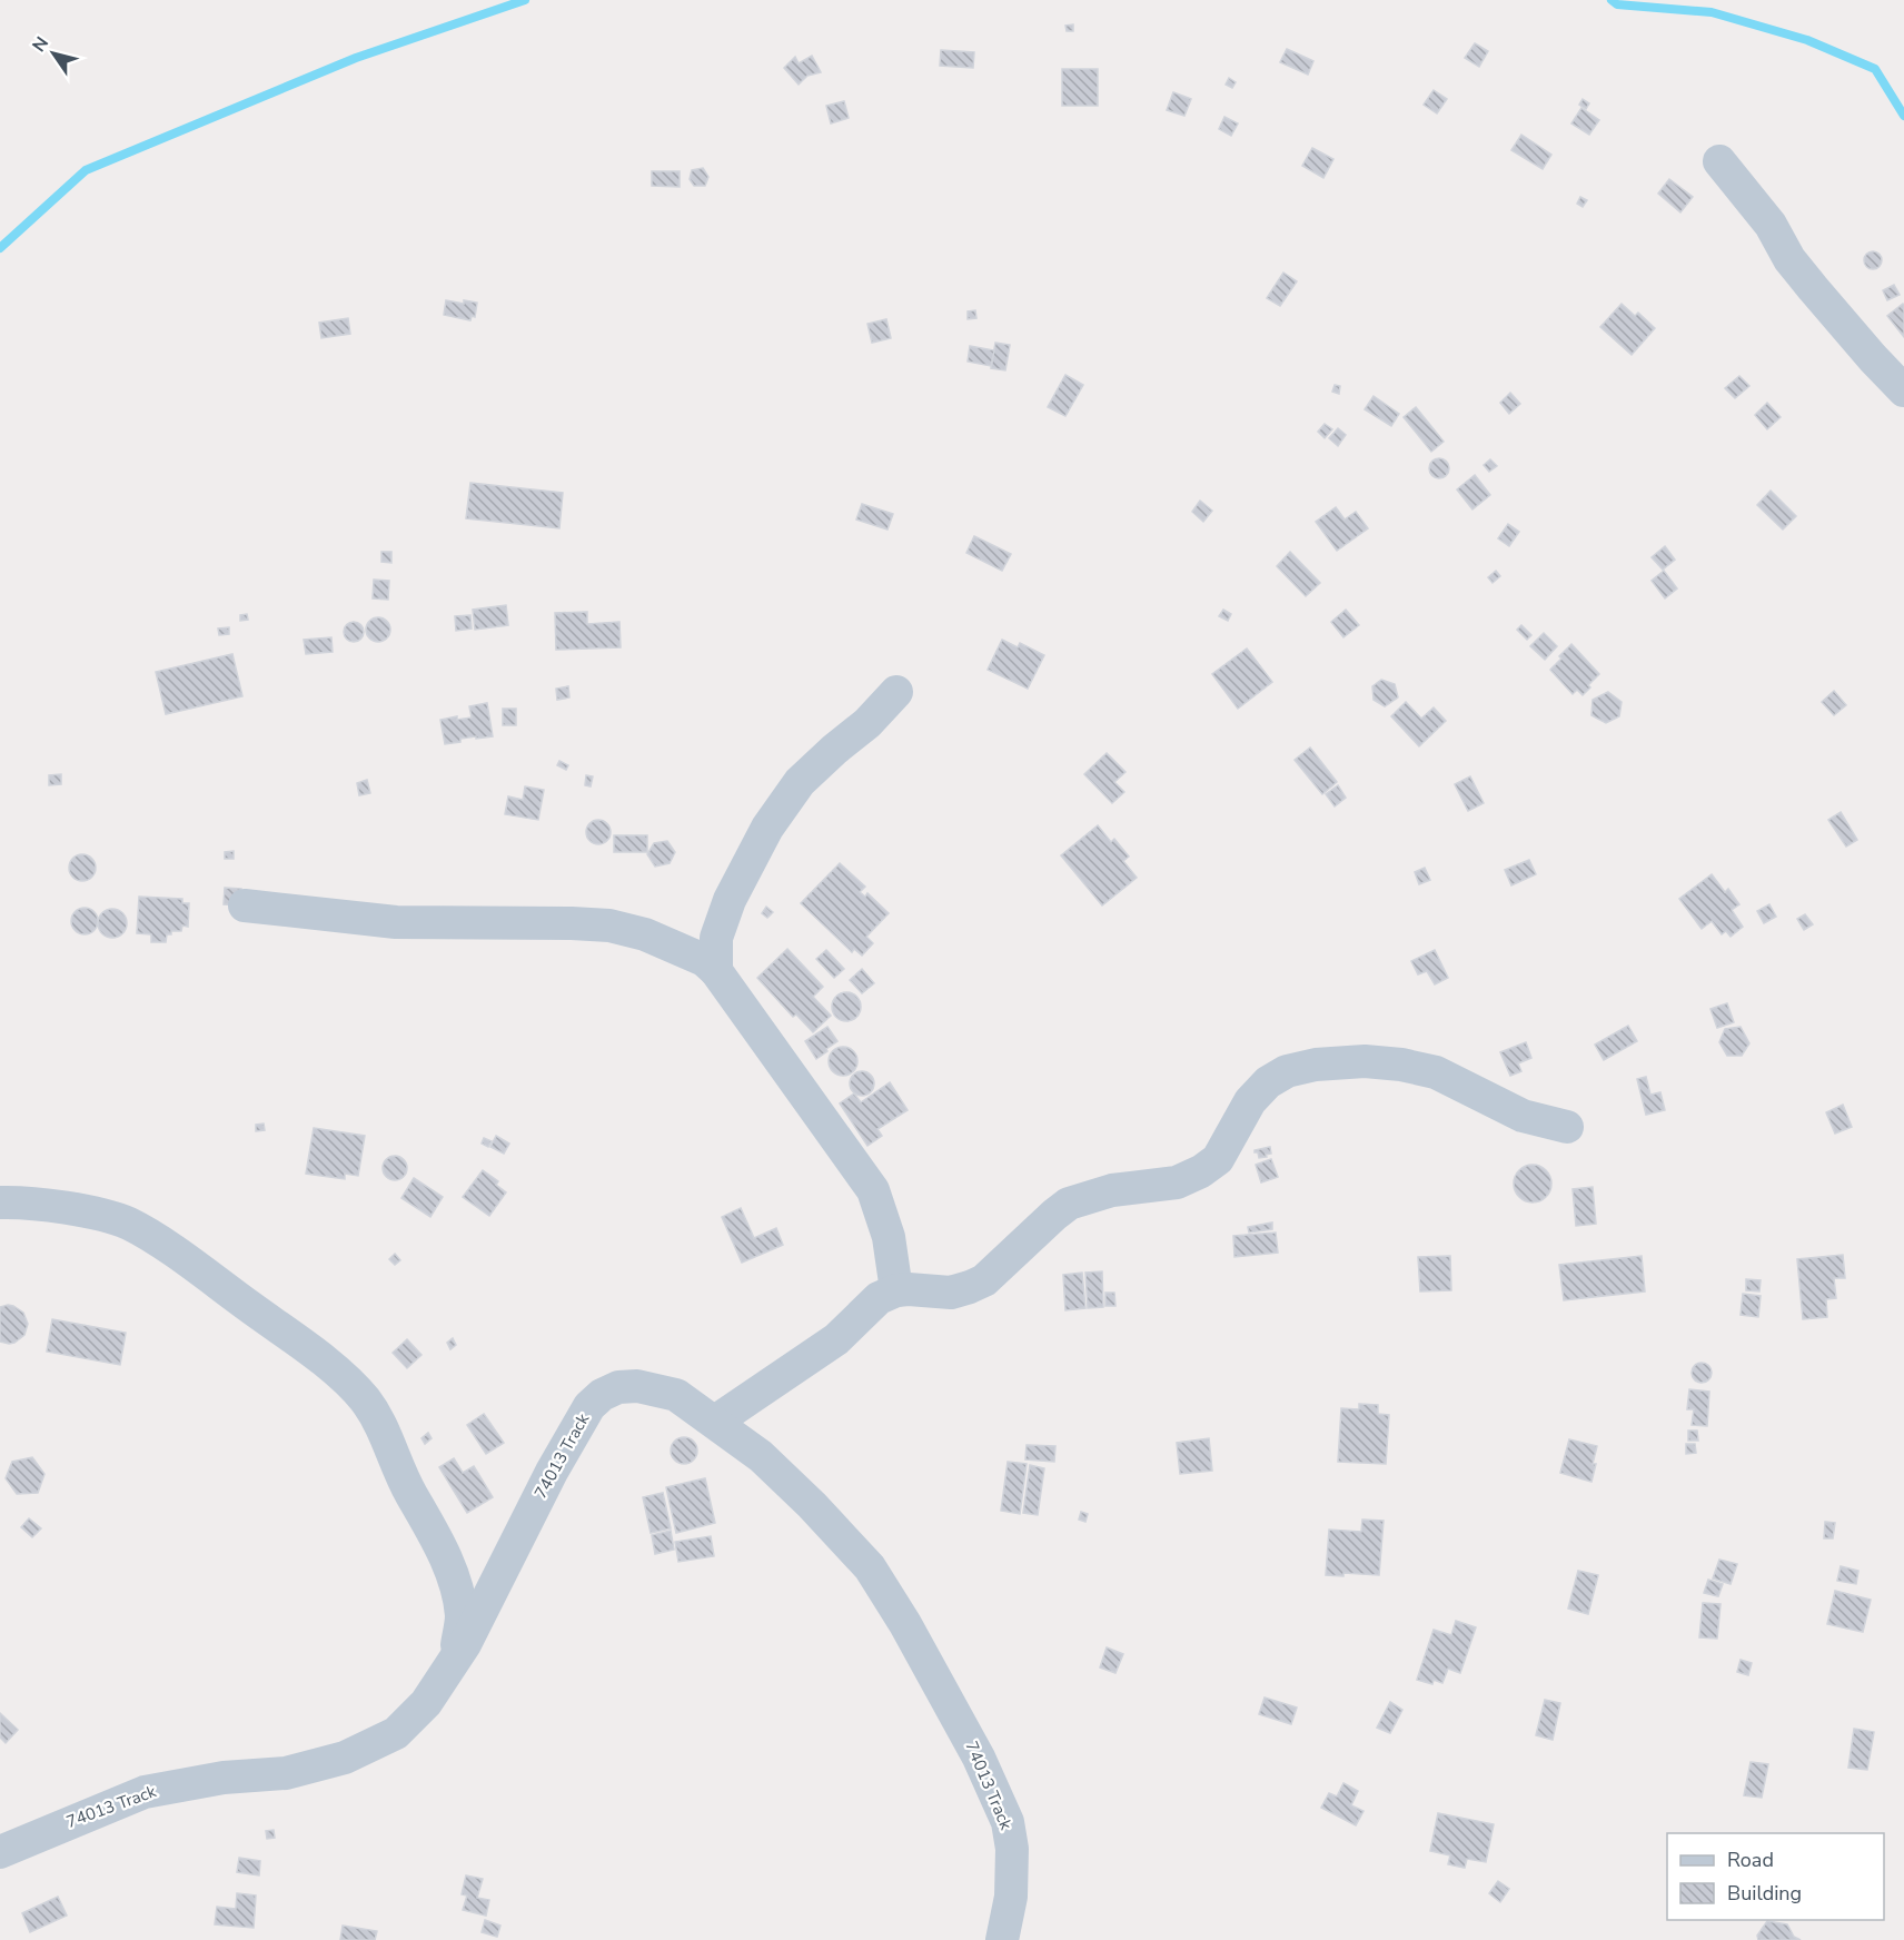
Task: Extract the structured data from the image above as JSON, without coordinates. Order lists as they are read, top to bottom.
{
  "streets": {
    "street": ["74013 Track"]
  },
  "legend": ["Road", "Building"],
  "north": "top left"
}
